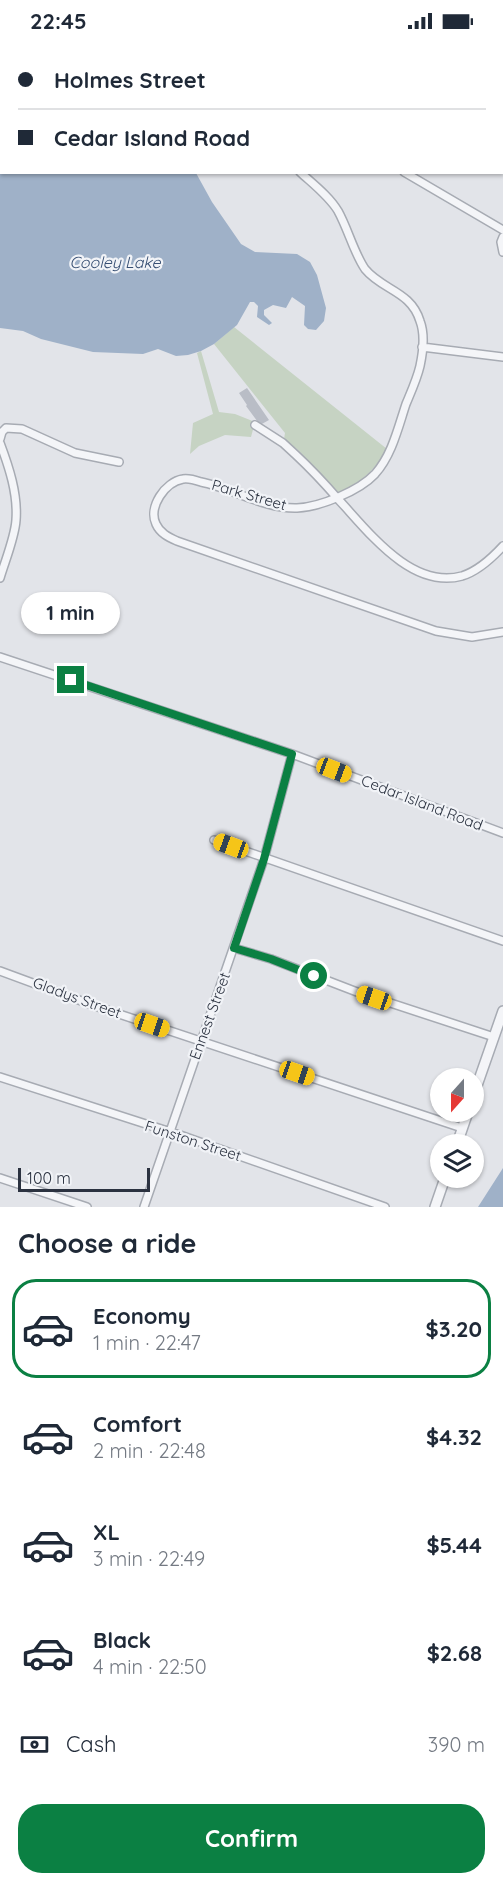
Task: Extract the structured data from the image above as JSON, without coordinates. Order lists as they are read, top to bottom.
{
  "streets": {
    "street": [
      "Park Street",
      "Cedar Island Road",
      "Gladys Street",
      "Ennest Street",
      "Funston Street"
    ]
  },
  "crossings": [
    ["Cedar Island Road", "Ennest Street"],
    ["Gladys Street", "Ennest Street"],
    ["Ennest Street", "Funston Street"]
  ],
  "water": ["Cooley Lake"],
  "scale_bar": "100 m",
  "north": "bottom",
  "page": {
    "status": "22:45",
    "banner": ["Holmes Street", "Cedar Island Road"],
    "bubble": "1 min",
    "scale": "100 m",
    "heading": "Choose a ride",
    "list": [
      {
        "name": "Economy",
        "note": "1 min · 22:47",
        "value": "$3.20"
      },
      {
        "name": "Comfort",
        "note": "2 min · 22:48",
        "value": "$4.32"
      },
      {
        "name": "XL",
        "note": "3 min · 22:49",
        "value": "$5.44"
      },
      {
        "name": "Black",
        "note": "4 min · 22:50",
        "value": "$2.68"
      }
    ],
    "pay": ["Cash", "390 m"],
    "buttons": "Confirm"
  }
}
